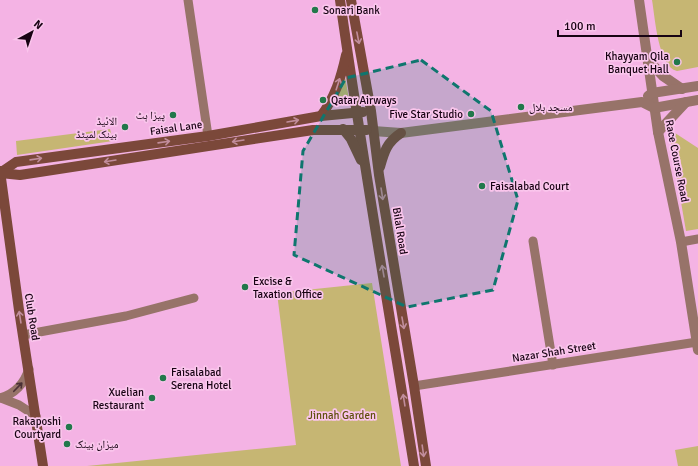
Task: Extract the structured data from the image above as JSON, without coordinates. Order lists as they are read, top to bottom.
{
  "streets": {
    "main road": ["Faisal Lane", "Bilal Road", "Club Road"],
    "street": ["Race Course Road", "Nazar Shah Street"]
  },
  "crossings": [
    ["Faisal Lane", "Bilal Road"],
    ["Faisal Lane", "Club Road"],
    ["Race Course Road", "Nazar Shah Street"],
    ["Bilal Road", "Nazar Shah Street"]
  ],
  "one_way": ["Club Road"],
  "parks": ["Jinnah Garden"],
  "places": [
    "Sonari Bank",
    "Khayyam Qila Banquet Hall",
    "Qatar Airways",
    "مسجد بلال",
    "Five Star Studio",
    "پیزا ہٹ",
    "الائیڈ بینک لمیٹڈ",
    "Faisalabad Court",
    "Excise & Taxation Office",
    "Faisalabad Serena Hotel",
    "Xuelian Restaurant",
    "Rakaposhi Courtyard",
    "میزان بینک"
  ],
  "scale_bar": "100 m",
  "north": "top right"
}
